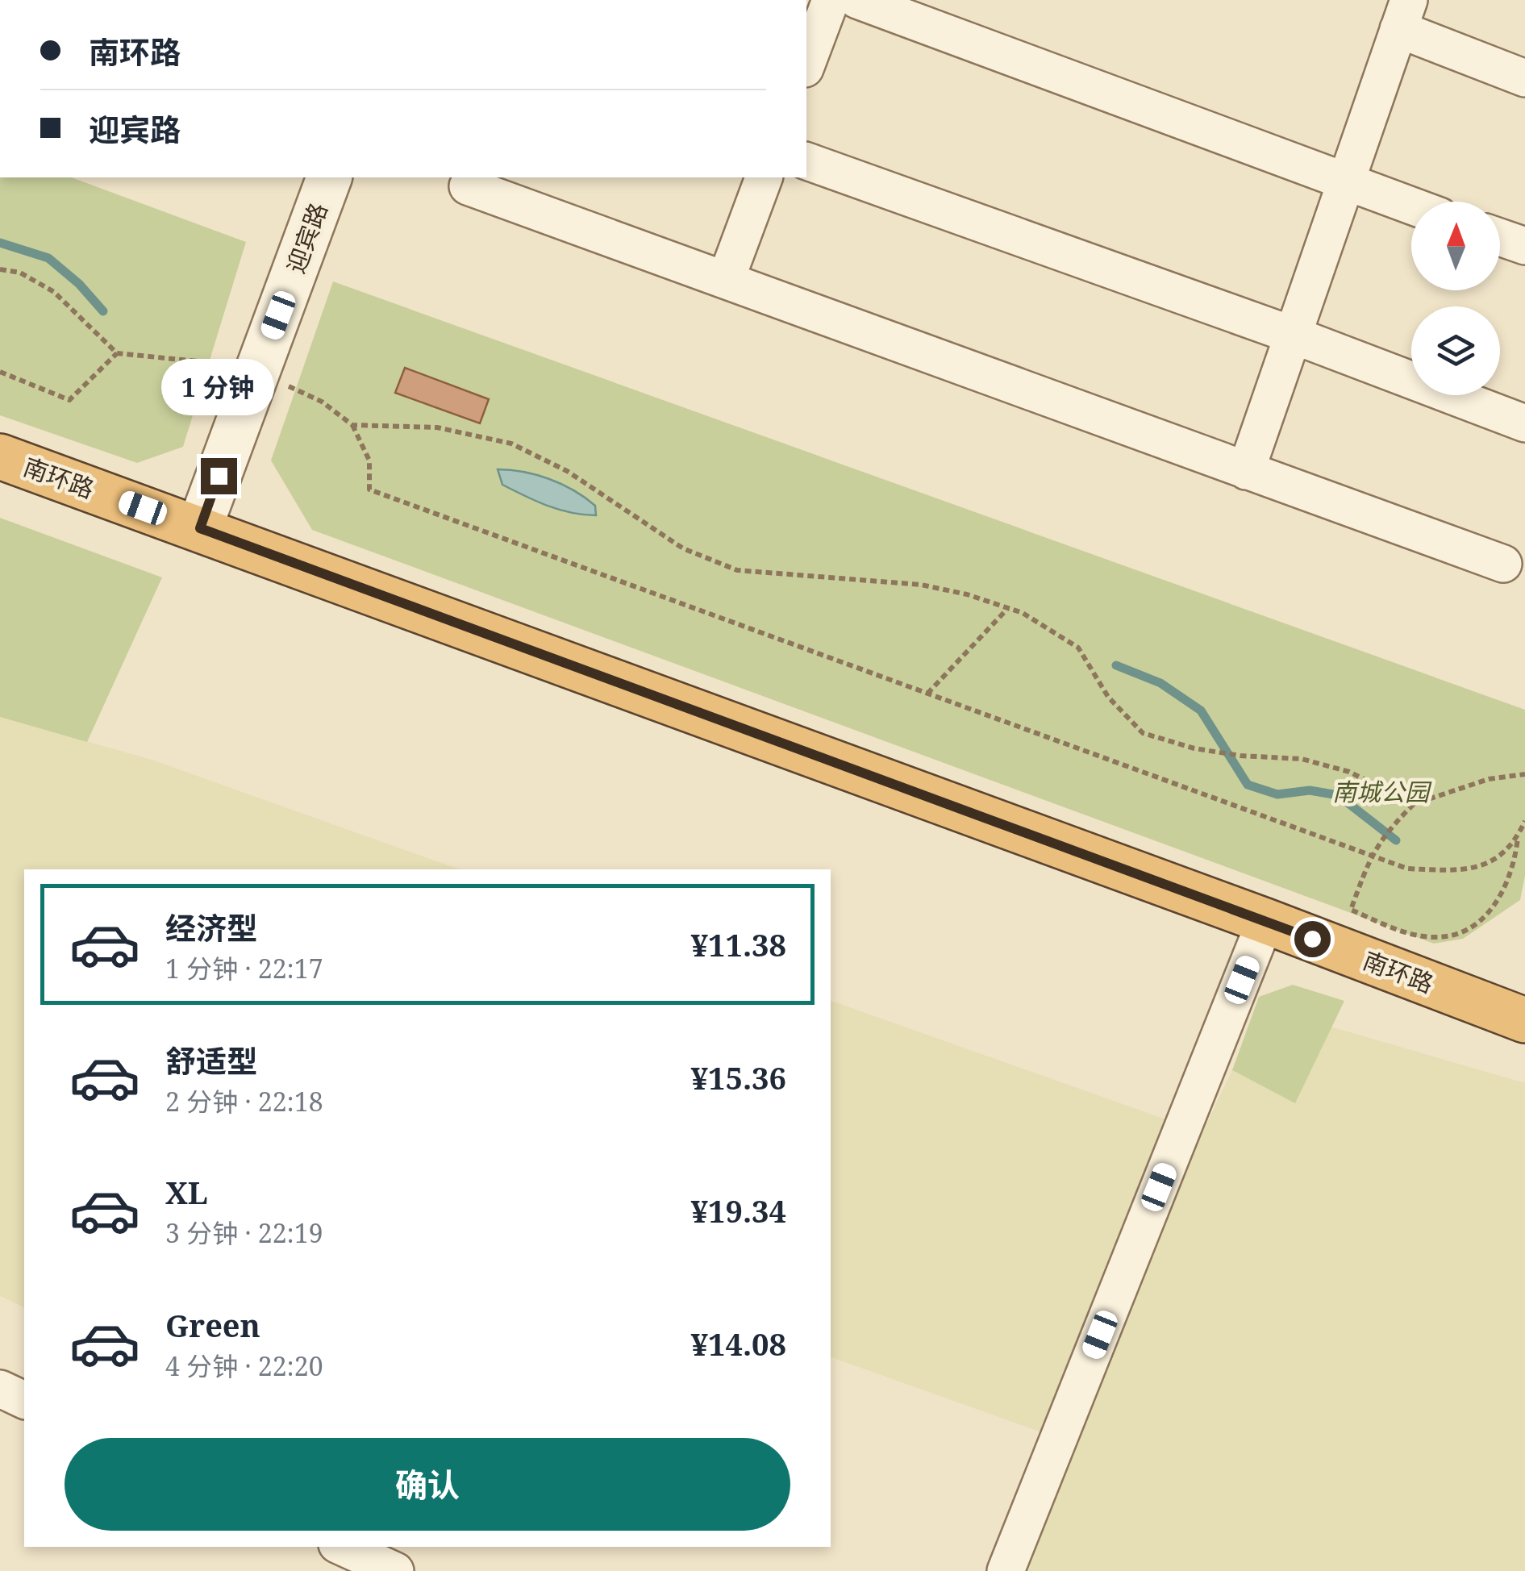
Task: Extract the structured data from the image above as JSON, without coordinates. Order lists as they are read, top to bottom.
{
  "streets": {
    "highway": ["南环路"],
    "street": ["迎宾路"]
  },
  "crossings": [
    ["迎宾路", "南环路"]
  ],
  "parks": ["南城公园"],
  "north": "top",
  "page": {
    "banner": ["南环路", "迎宾路"],
    "bubble": "1 分钟",
    "list": [
      {
        "name": "经济型",
        "note": "1 分钟 · 22:17",
        "value": "¥11.38"
      },
      {
        "name": "舒适型",
        "note": "2 分钟 · 22:18",
        "value": "¥15.36"
      },
      {
        "name": "XL",
        "note": "3 分钟 · 22:19",
        "value": "¥19.34"
      },
      {
        "name": "Green",
        "note": "4 分钟 · 22:20",
        "value": "¥14.08"
      }
    ],
    "buttons": "确认"
  }
}
